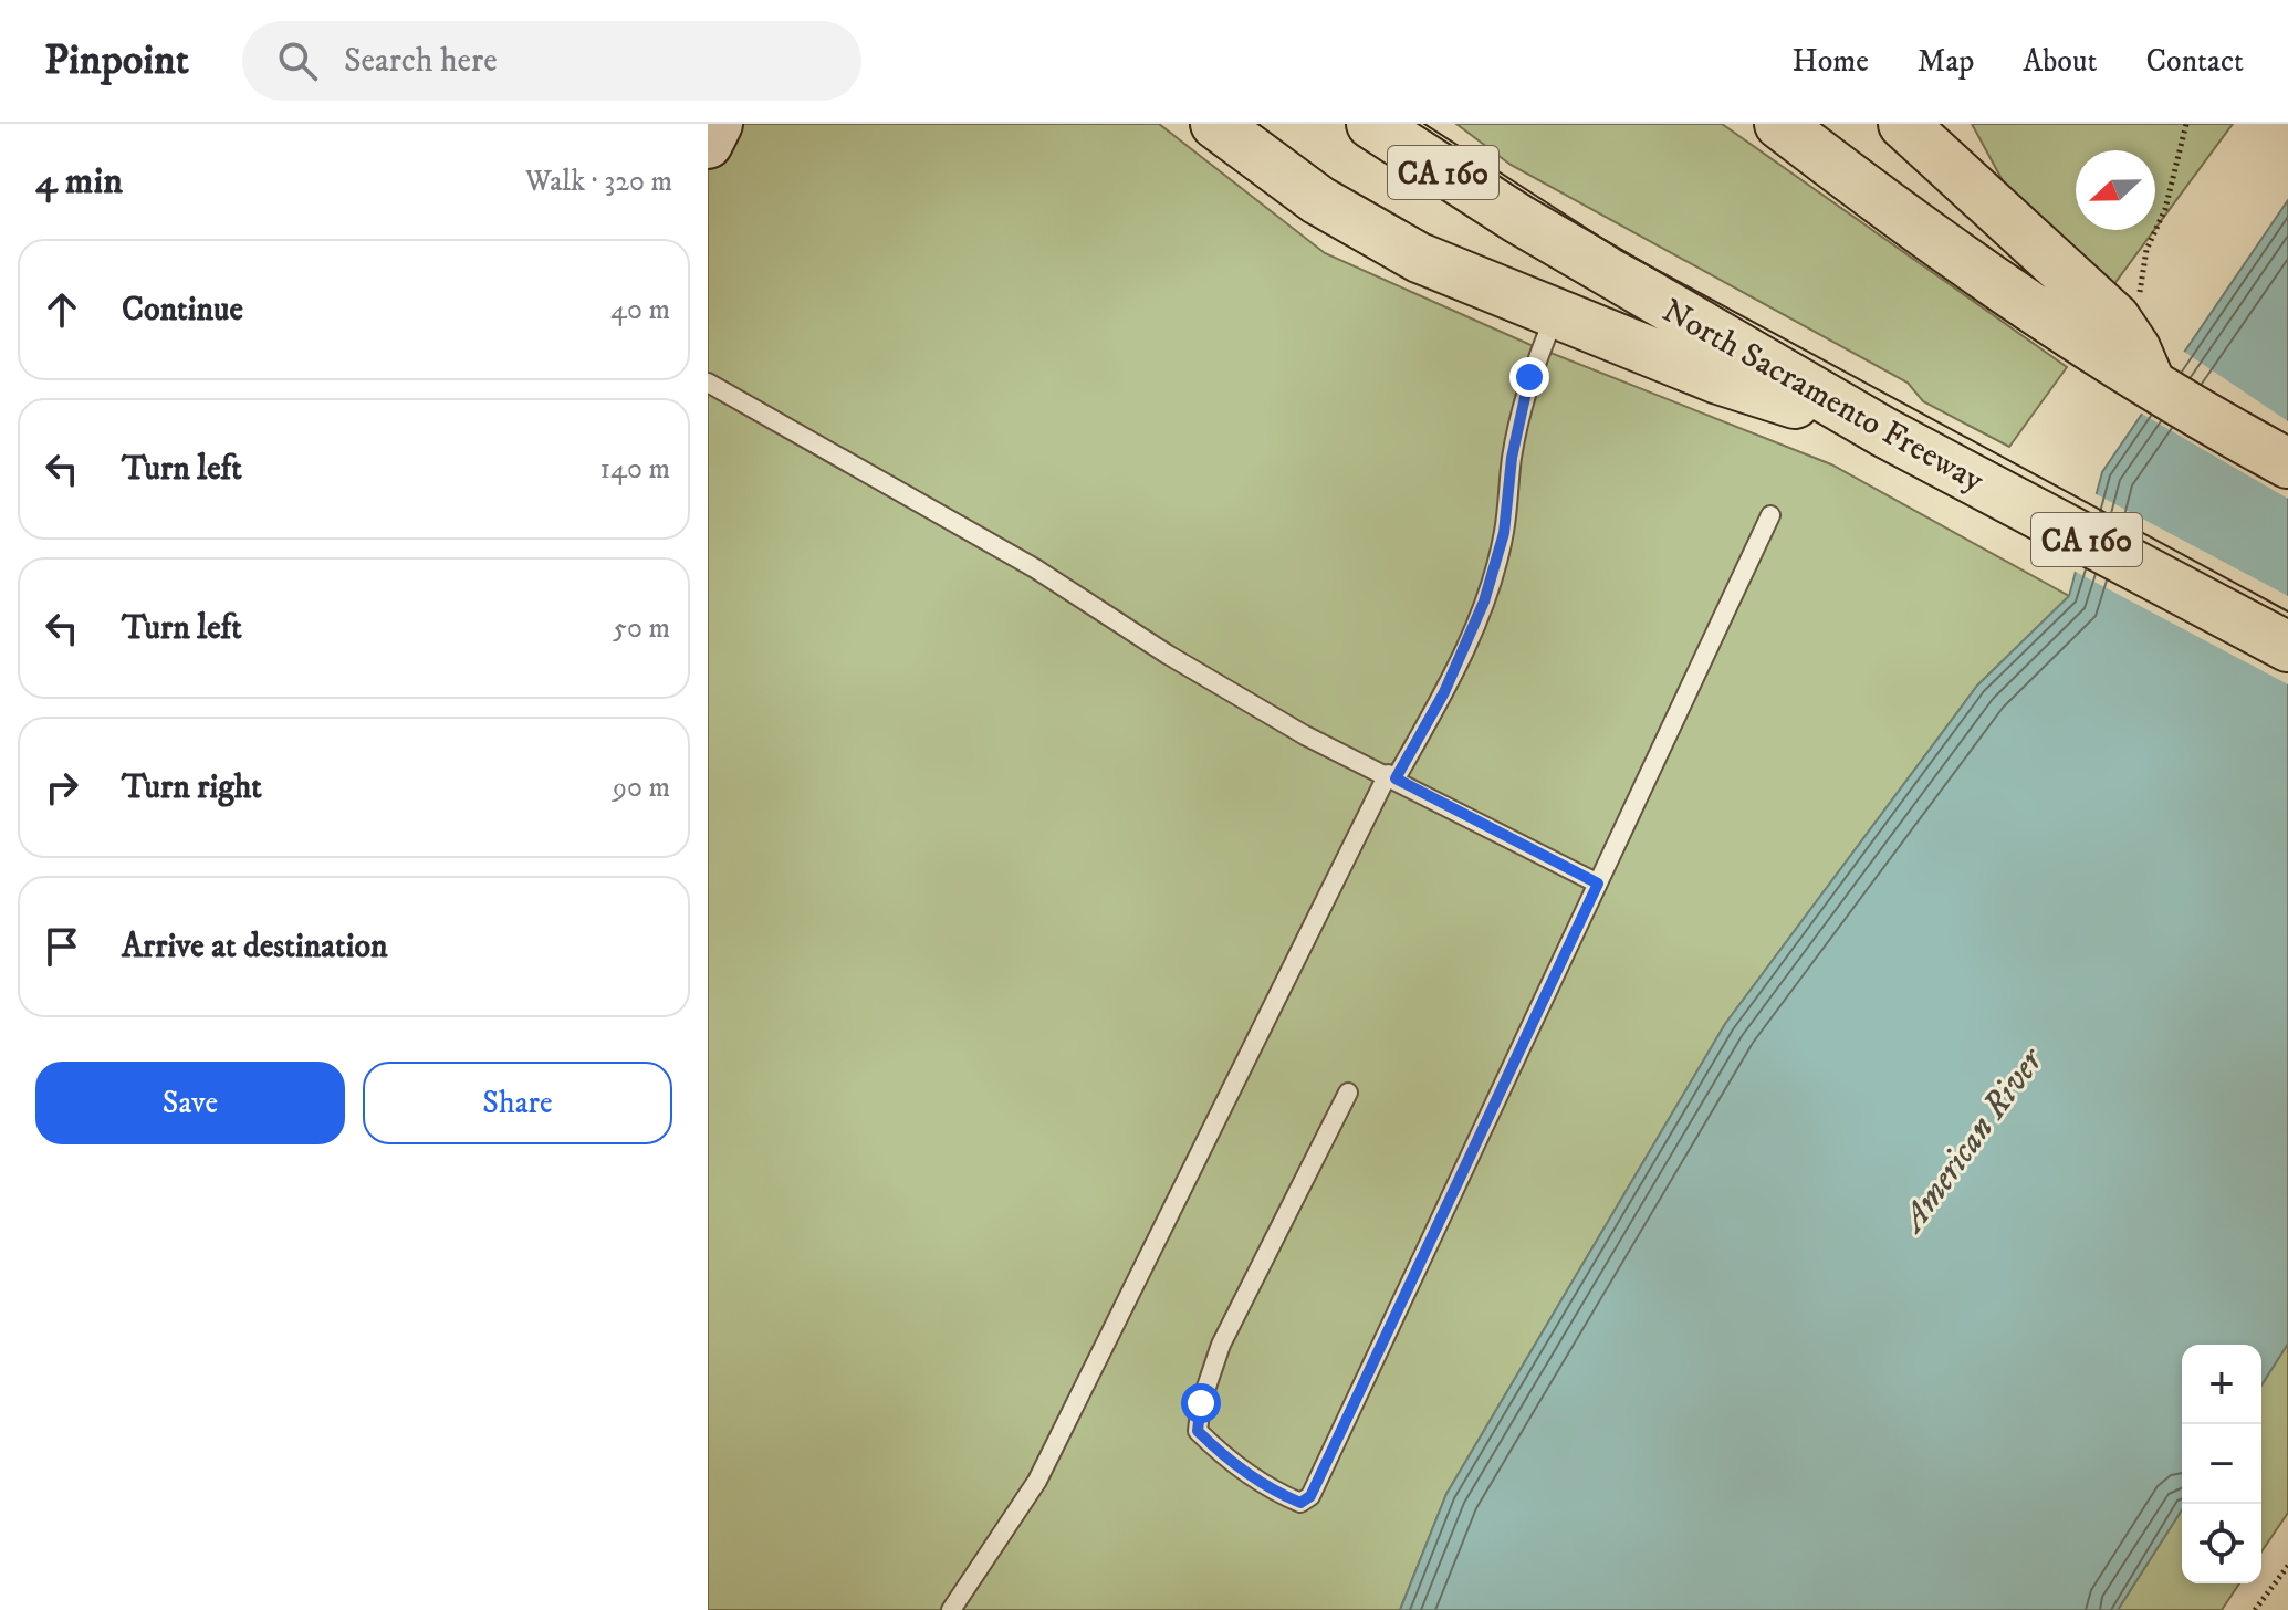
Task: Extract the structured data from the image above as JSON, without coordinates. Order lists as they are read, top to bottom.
{
  "streets": {
    "highway": ["CA 160", "North Sacramento Freeway"]
  },
  "water": ["American River"],
  "north": "left",
  "page": {
    "header": "Pinpoint",
    "search": "Search here",
    "nav": [
      "Home",
      "Map",
      "About",
      "Contact"
    ],
    "heading": ["4 min", "Walk · 320 m"],
    "list": [
      ["Continue", "40 m"],
      ["Turn left", "140 m"],
      ["Turn left", "50 m"],
      ["Turn right", "90 m"],
      "Arrive at destination"
    ],
    "buttons": ["Save", "Share"],
    "map_buttons": ["+", "−"]
  }
}
